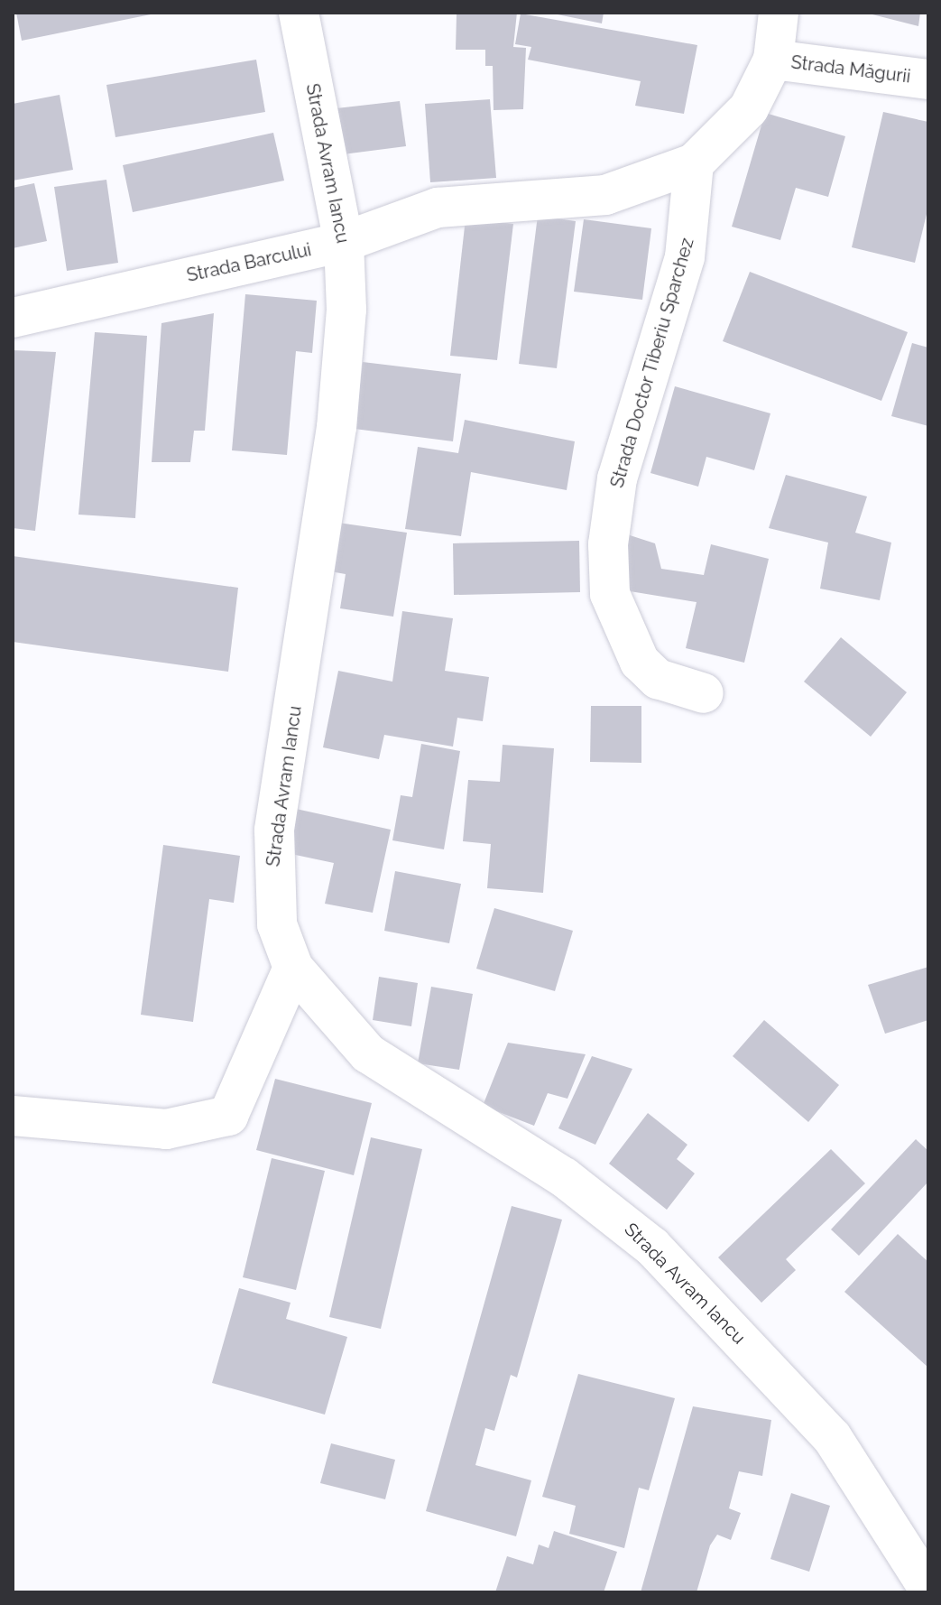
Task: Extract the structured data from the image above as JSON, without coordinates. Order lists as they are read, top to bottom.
{
  "streets": {
    "main road": [
      "Strada Măgurii",
      "Strada Avram Iancu",
      "Strada Barcului",
      "Strada Doctor Tiberiu Sparchez"
    ]
  },
  "crossings": [
    ["Strada Avram Iancu", "Strada Barcului"],
    ["Strada Barcului", "Strada Doctor Tiberiu Sparchez"]
  ]
}
